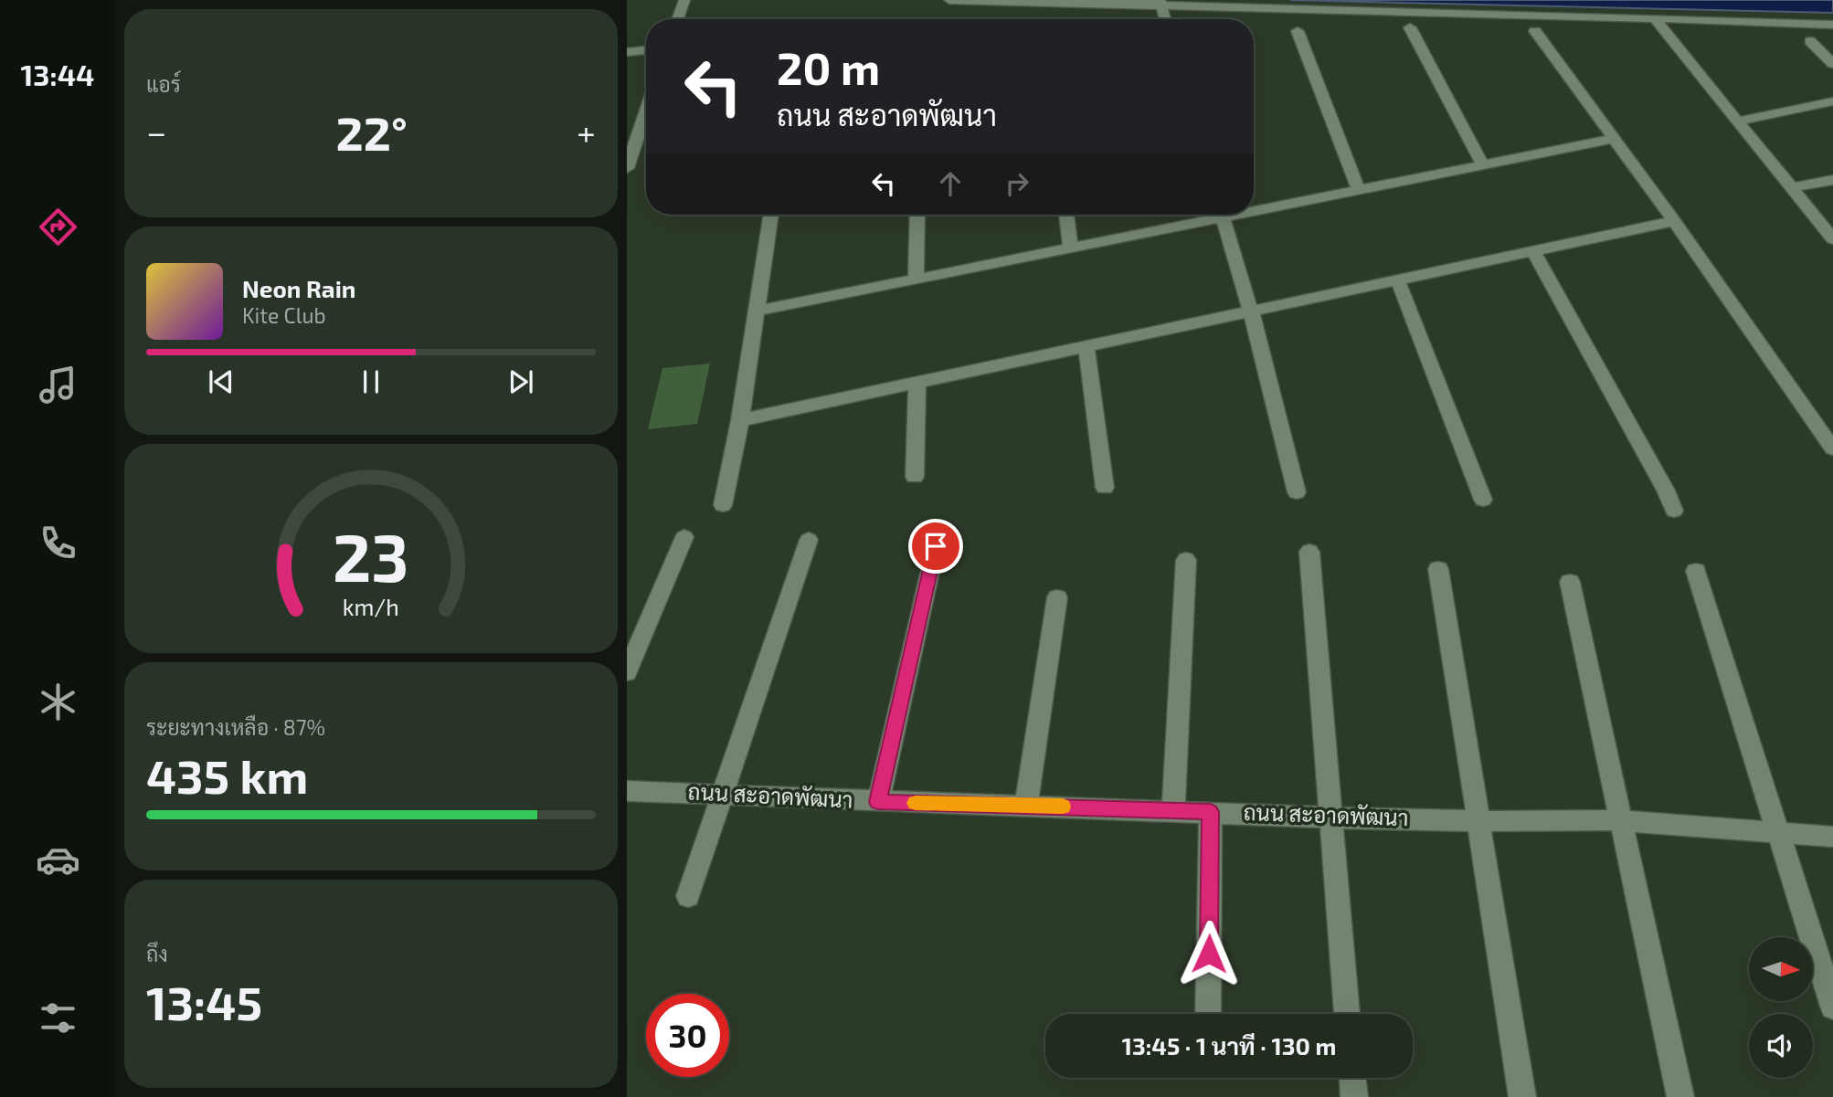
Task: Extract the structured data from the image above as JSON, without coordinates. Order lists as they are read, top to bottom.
{
  "streets": {
    "street": ["ถนน สะอาดพัฒนา"]
  },
  "north": "right",
  "page": {
    "tabs": "13:44",
    "tile": [
      "แอร์",
      ["ระยะทางเหลือ · 87%", "435 km"],
      ["ถึง", "13:45"]
    ],
    "turn": ["20 m", "ถนน สะอาดพัฒนา"],
    "heat": ["−", "22°", "+"],
    "song": ["Neon Rain", "Kite Club"],
    "limit": "30",
    "trip": "13:45 · 1 นาที · 130 m",
    "gauge": ["23", "km/h"]
  }
}
